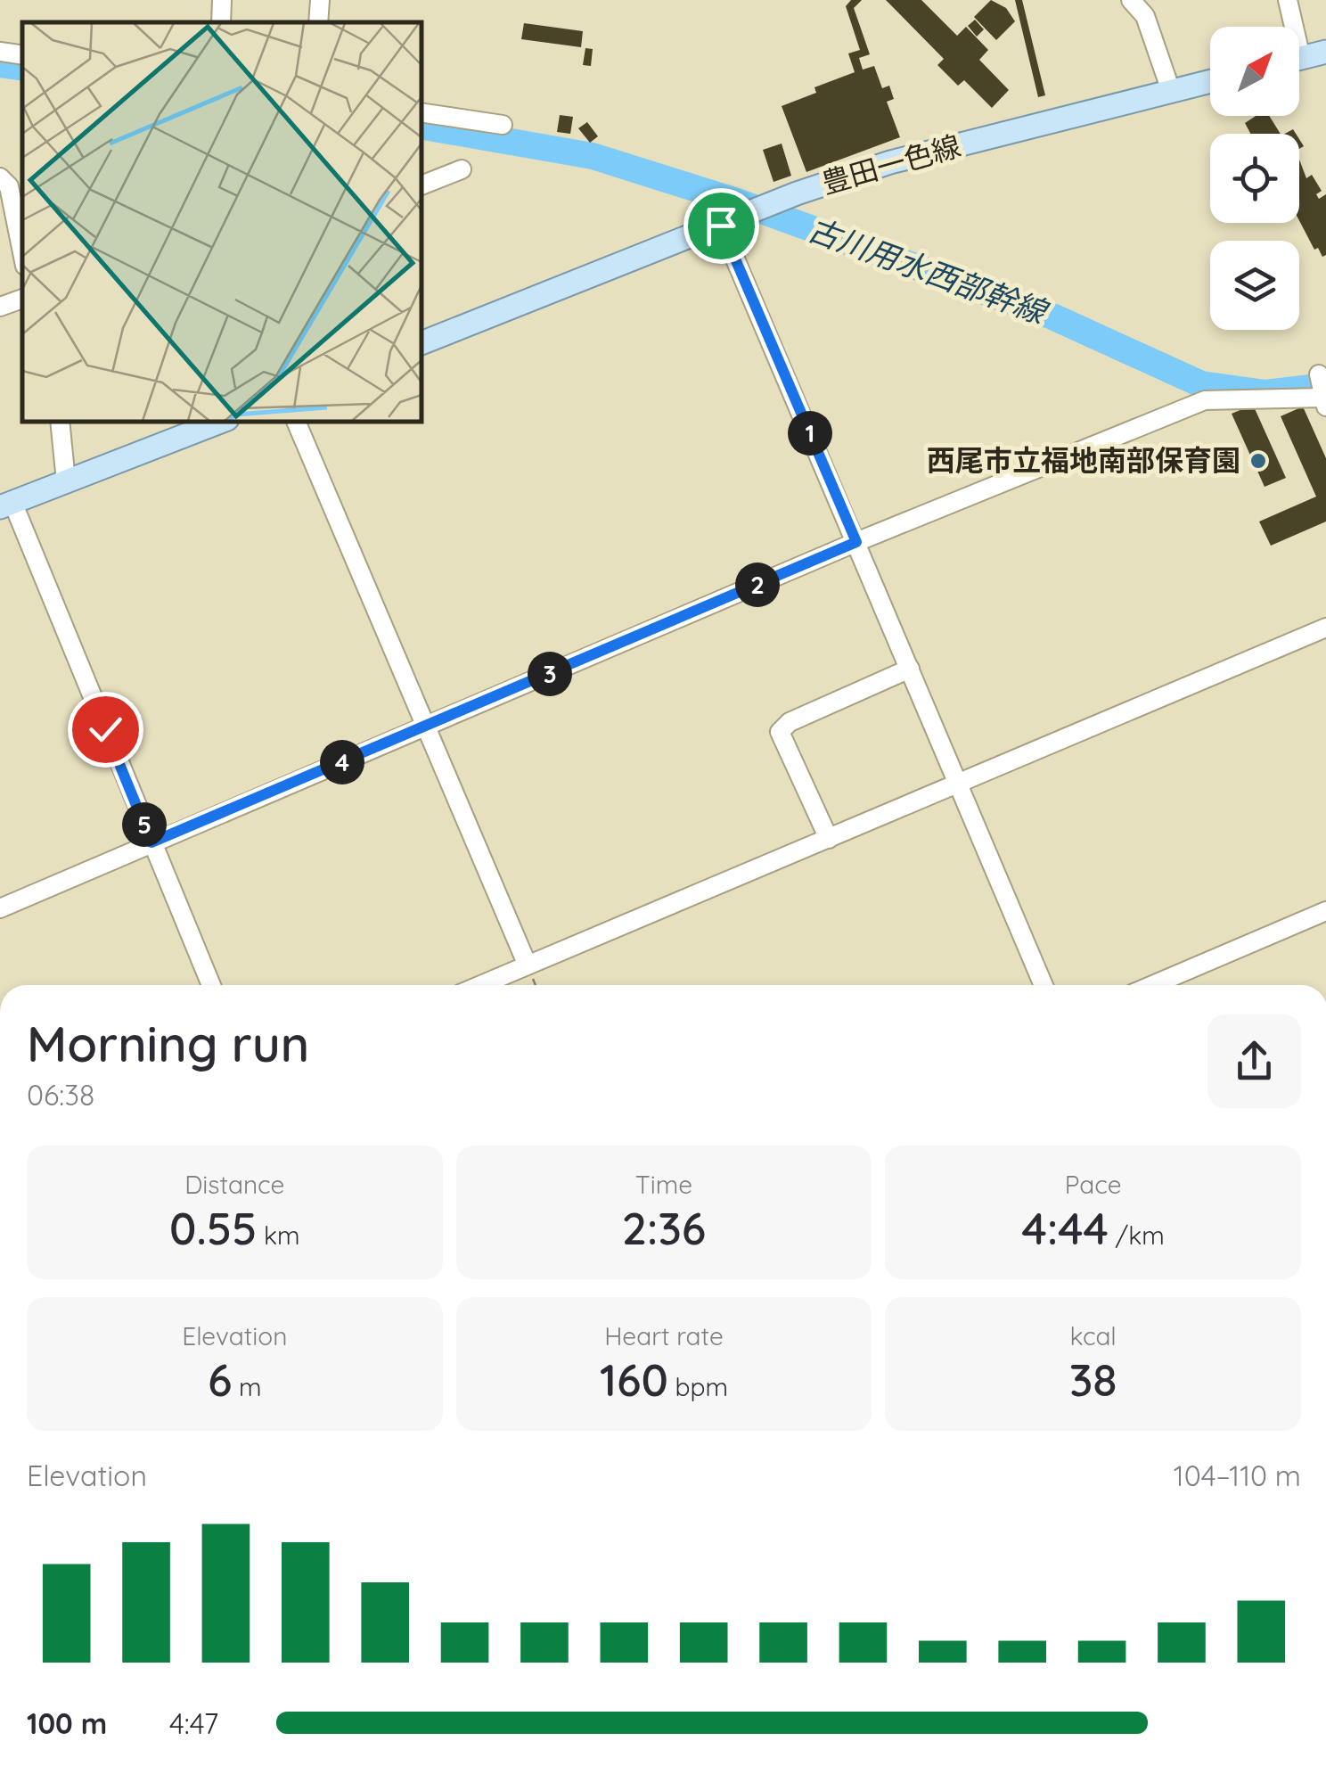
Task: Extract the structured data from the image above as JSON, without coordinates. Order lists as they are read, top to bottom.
{
  "streets": {
    "main road": ["豊田一色線"]
  },
  "water": ["古川用水西部幹線"],
  "places": ["西尾市立福地南部保育園"],
  "north": "top right",
  "page": {
    "pins": [
      "1",
      "2",
      "3",
      "4",
      "5"
    ],
    "heading": ["Morning run", "06:38"],
    "stats": [
      ["Distance", "0.55 km"],
      ["Time", "2:36"],
      ["Pace", "4:44 /km"],
      ["Elevation", "6 m"],
      ["Heart rate", "160 bpm"],
      ["kcal", "38"]
    ],
    "chart": ["Elevation", "104–110 m"],
    "list": [
      {
        "name": "100 m",
        "note": "4:47"
      }
    ]
  }
}
